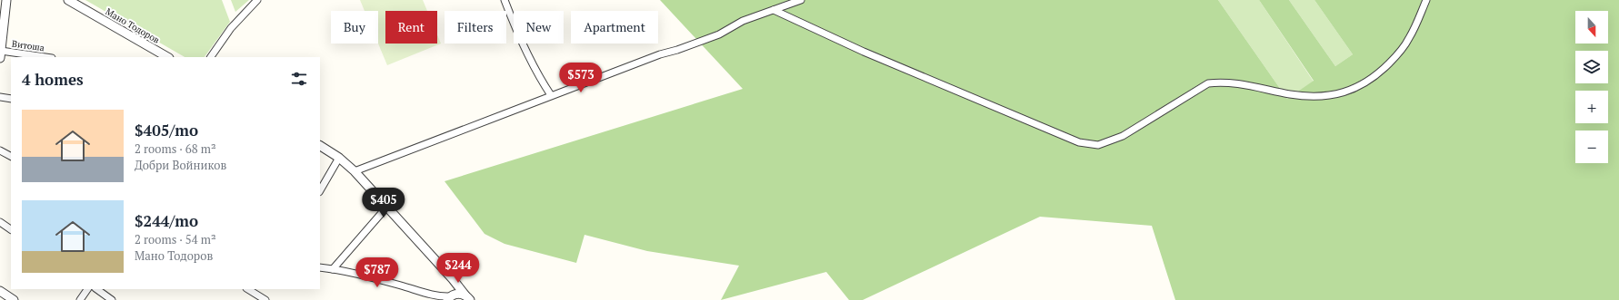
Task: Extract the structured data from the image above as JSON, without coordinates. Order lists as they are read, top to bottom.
{
  "streets": {
    "street": ["Мано Тодоров", "Витоша"]
  },
  "north": "bottom",
  "page": {
    "map_buttons": ["+", "−"],
    "chip": [
      "Buy",
      "Rent",
      "Filters",
      "New",
      "Apartment"
    ],
    "heading": "4 homes",
    "price": [
      "$573",
      "$405",
      "$244",
      "$787"
    ],
    "list": [
      {
        "name": "$405/mo",
        "note": "2 rooms · 68 m² · Добри Войников"
      },
      {
        "name": "$244/mo",
        "note": "2 rooms · 54 m² · Мано Тодоров"
      }
    ]
  }
}
